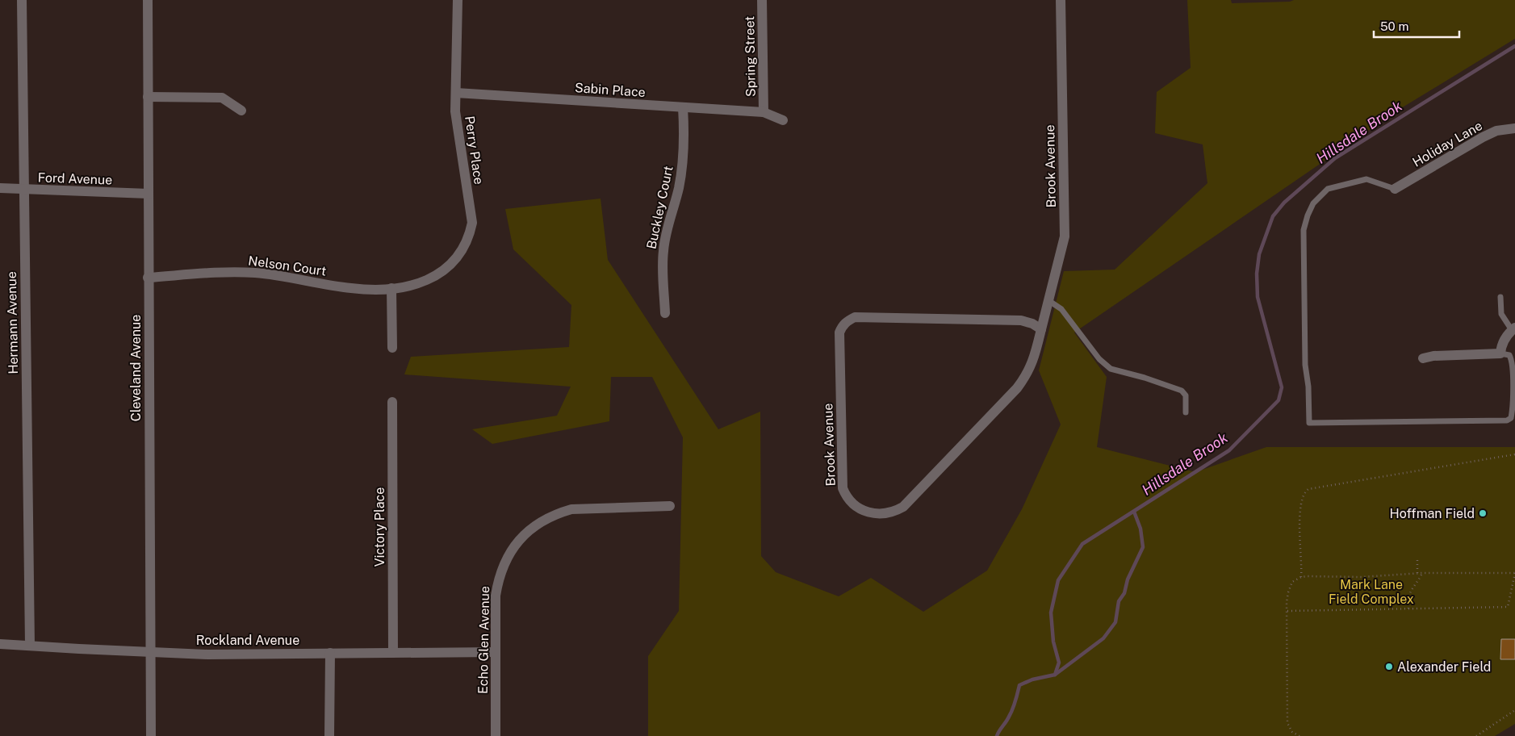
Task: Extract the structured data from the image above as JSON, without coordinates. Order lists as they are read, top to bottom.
{
  "streets": {
    "street": [
      "Spring Street",
      "Sabin Place",
      "Holiday Lane",
      "Perry Place",
      "Brook Avenue",
      "Ford Avenue",
      "Buckley Court",
      "Nelson Court",
      "Hermann Avenue",
      "Cleveland Avenue",
      "Victory Place",
      "Rockland Avenue",
      "Echo Glen Avenue"
    ]
  },
  "crossings": [
    ["Spring Street", "Sabin Place"],
    ["Sabin Place", "Perry Place"],
    ["Sabin Place", "Buckley Court"],
    ["Perry Place", "Nelson Court"],
    ["Ford Avenue", "Hermann Avenue"],
    ["Ford Avenue", "Cleveland Avenue"],
    ["Nelson Court", "Cleveland Avenue"],
    ["Hermann Avenue", "Rockland Avenue"],
    ["Cleveland Avenue", "Rockland Avenue"],
    ["Victory Place", "Rockland Avenue"],
    ["Rockland Avenue", "Echo Glen Avenue"]
  ],
  "water": ["Hillsdale Brook"],
  "parks": ["Mark Lane Field Complex"],
  "places": ["Hoffman Field", "Alexander Field"],
  "scale_bar": "50 m"
}
